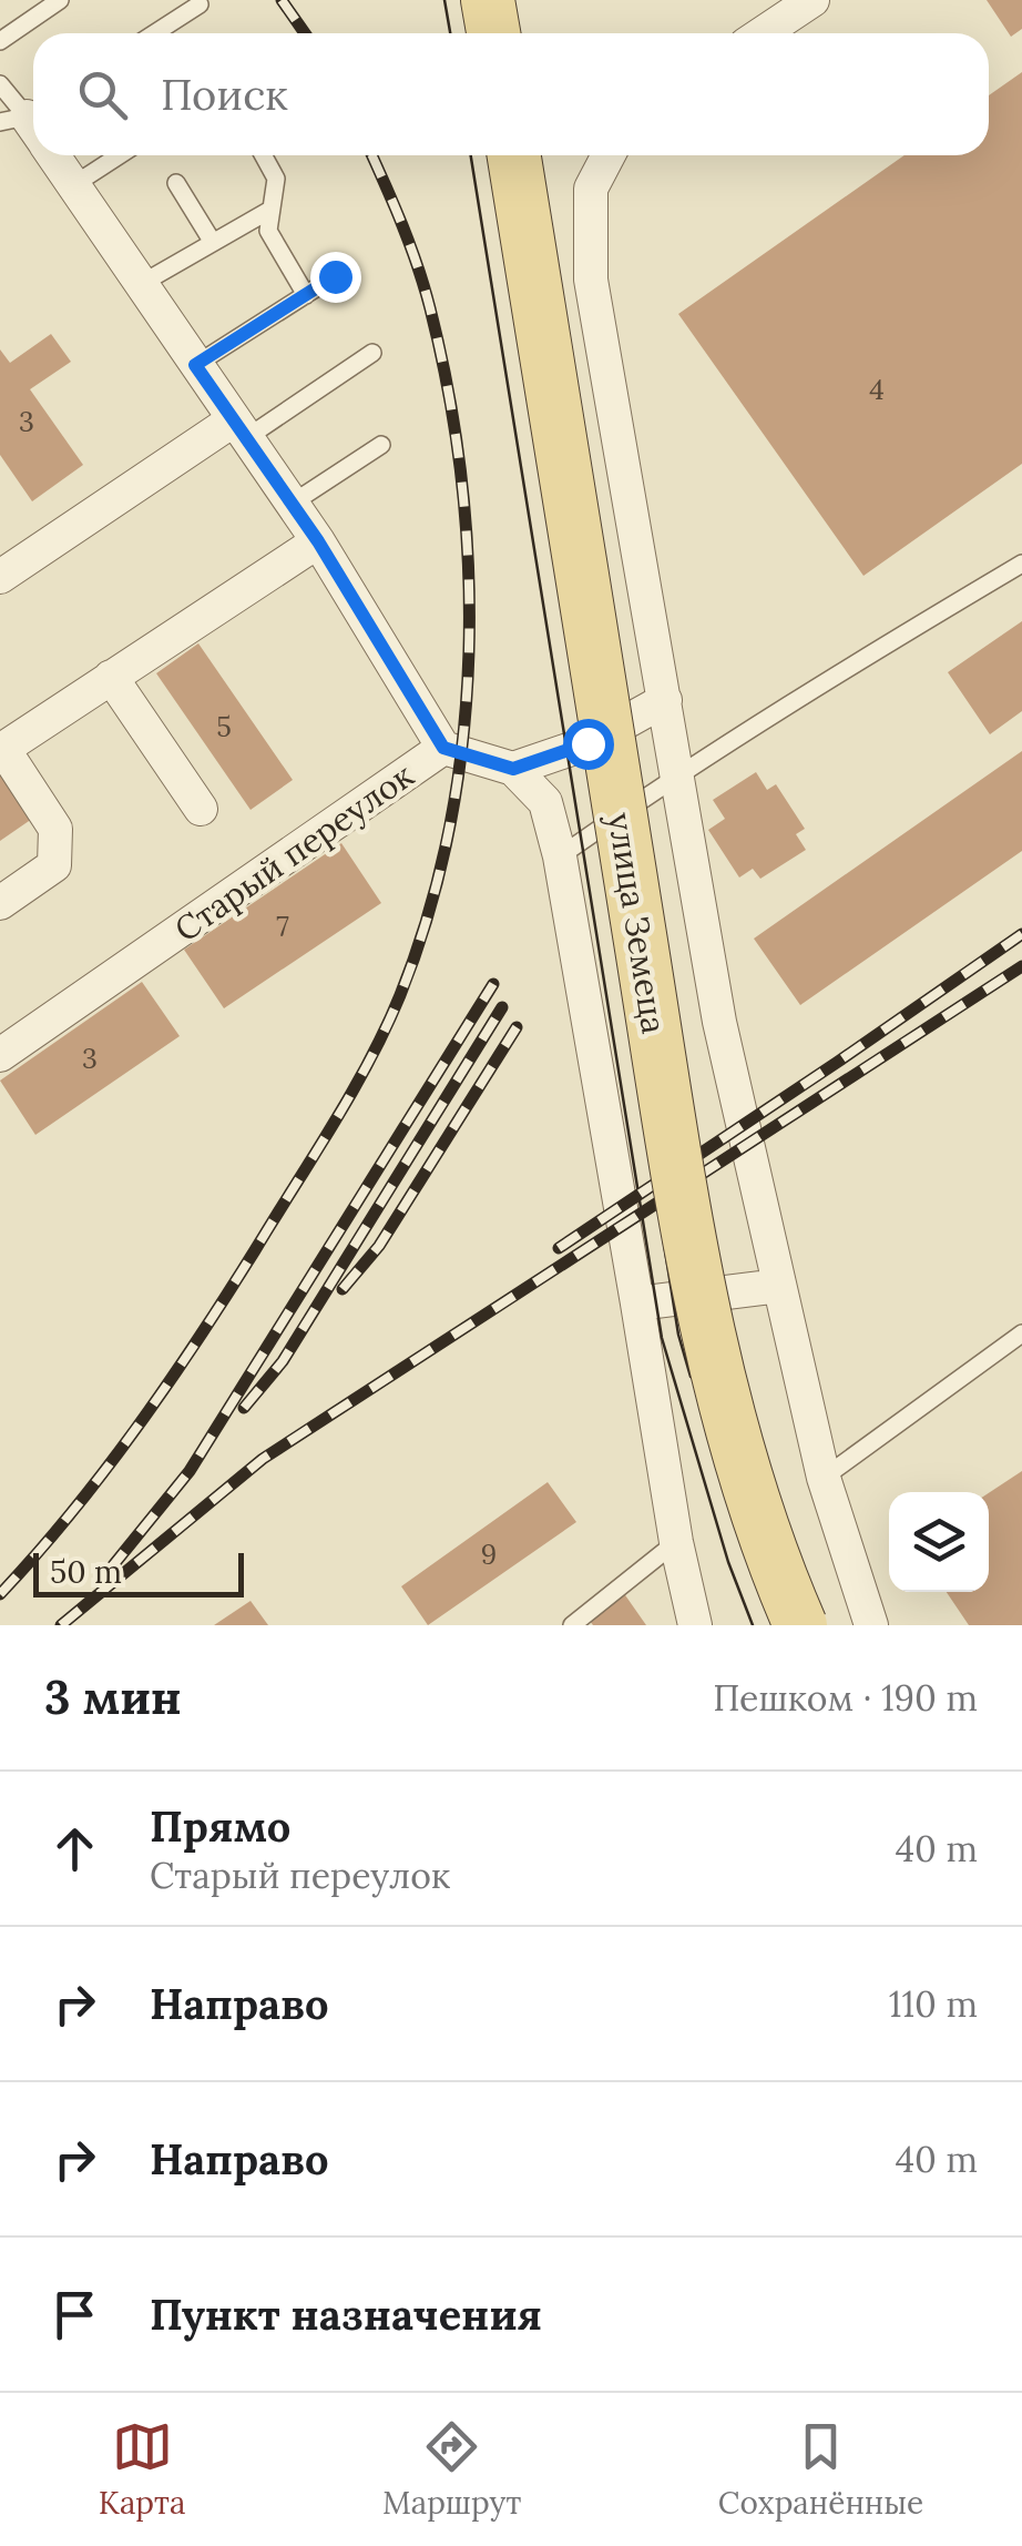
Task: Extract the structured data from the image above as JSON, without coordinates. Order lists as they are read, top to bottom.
{
  "streets": {
    "main road": ["улица Земеца"],
    "street": ["Старый переулок"]
  },
  "house_numbers": [
    "4",
    "3",
    "5",
    "7",
    "3",
    "9"
  ],
  "scale_bar": "50 m",
  "page": {
    "search": "Поиск",
    "scale": "50 m",
    "heading": ["3 мин", "Пешком · 190 m"],
    "list": [
      ["Прямо", "Старый переулок", "40 m"],
      ["Направо", "110 m"],
      ["Направо", "40 m"],
      "Пункт назначения"
    ],
    "nav": ["Карта", "Маршрут", "Сохранённые"]
  }
}
